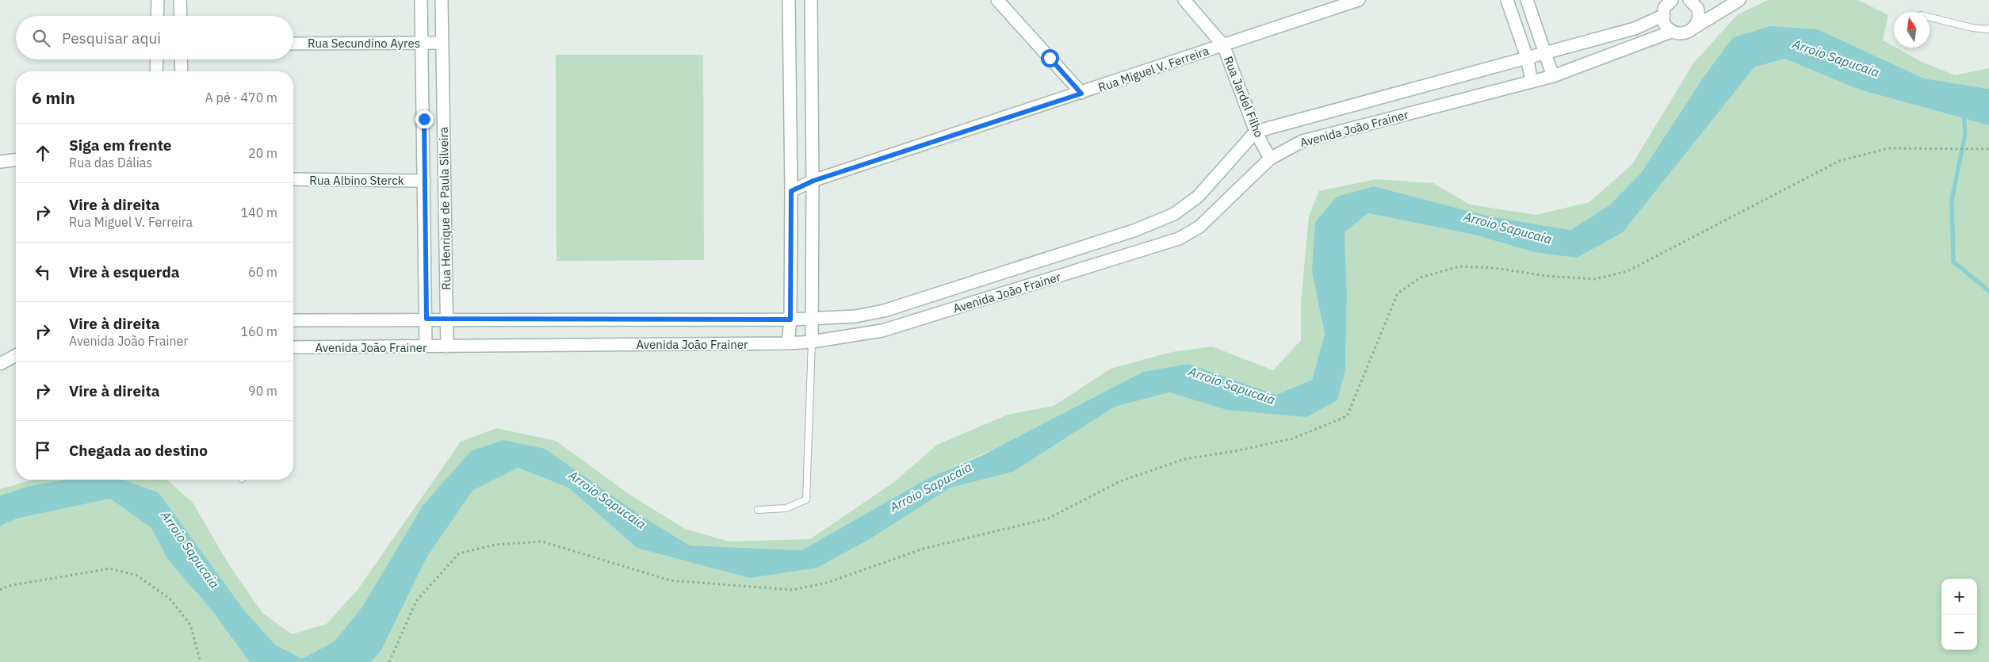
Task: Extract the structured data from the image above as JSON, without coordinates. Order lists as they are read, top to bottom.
{
  "streets": {
    "street": [
      "Rua Secundino Ayres",
      "Rua Miguel V. Ferreira",
      "Rua Jardel Filho",
      "Avenida João Frainer",
      "Rua Albino Sterck",
      "Rua Henrique de Paula Silveira"
    ]
  },
  "crossings": [
    ["Rua Secundino Ayres", "Rua Henrique de Paula Silveira"],
    ["Rua Miguel V. Ferreira", "Rua Jardel Filho"],
    ["Rua Jardel Filho", "Avenida João Frainer"],
    ["Avenida João Frainer", "Rua Henrique de Paula Silveira"],
    ["Rua Albino Sterck", "Rua Henrique de Paula Silveira"]
  ],
  "water": ["Arroio Sapucaia"],
  "north": "top",
  "page": {
    "search": "Pesquisar aqui",
    "heading": ["6 min", "A pé · 470 m"],
    "list": [
      ["Siga em frente", "Rua das Dálias", "20 m"],
      ["Vire à direita", "Rua Miguel V. Ferreira", "140 m"],
      ["Vire à esquerda", "60 m"],
      ["Vire à direita", "Avenida João Frainer", "160 m"],
      ["Vire à direita", "90 m"],
      "Chegada ao destino"
    ],
    "map_buttons": ["+", "−"]
  }
}
